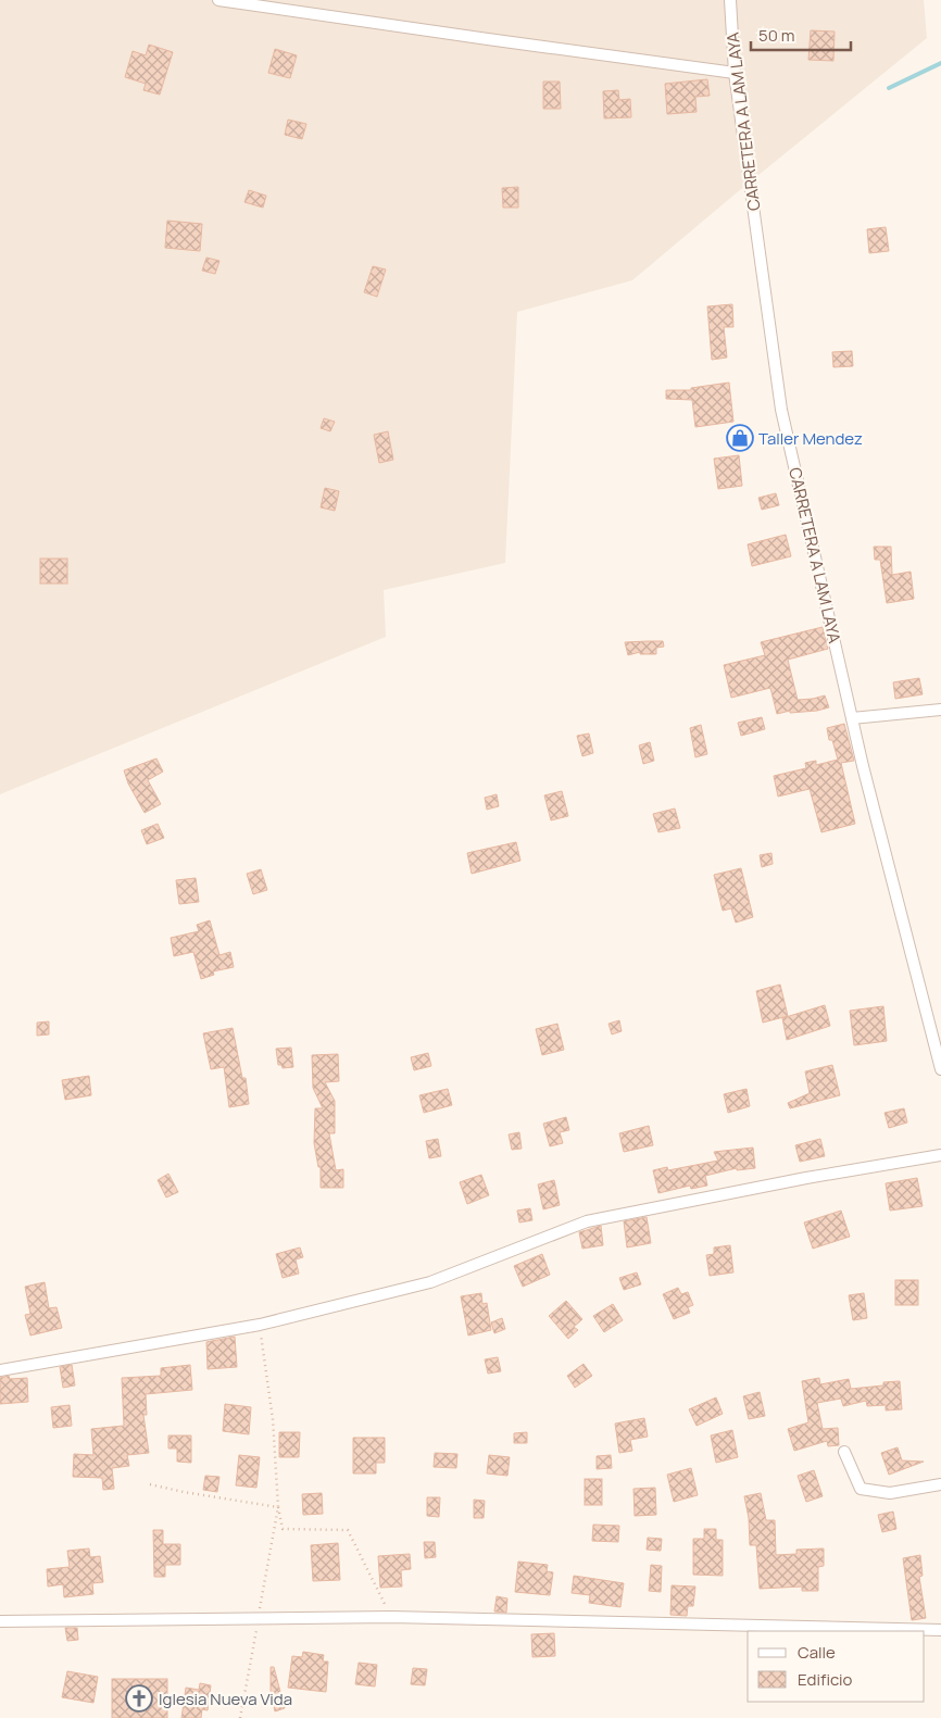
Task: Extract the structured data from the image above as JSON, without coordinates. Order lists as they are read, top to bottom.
{
  "streets": {
    "street": ["CARRETERA A LAM LAYA"]
  },
  "places": {
    "shop": ["Taller Mendez"],
    "church": ["Iglesia Nueva Vida"]
  },
  "legend": ["Calle", "Edificio"],
  "scale_bar": "50 m"
}
